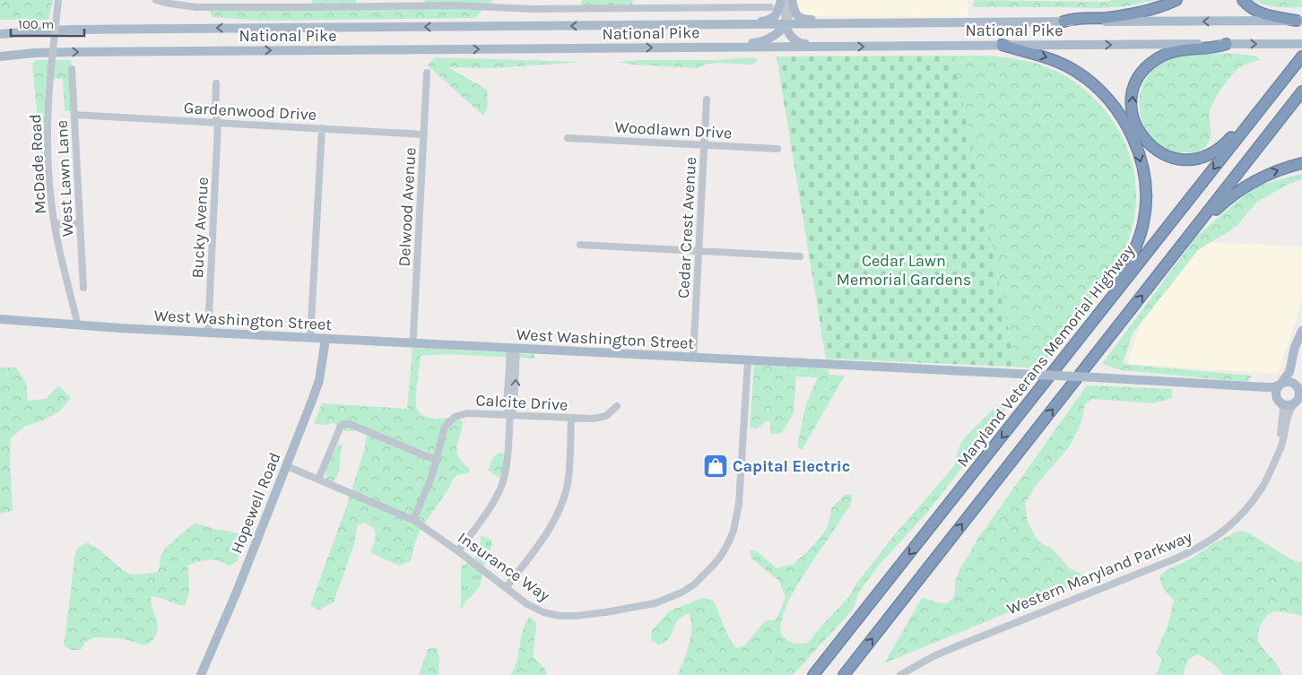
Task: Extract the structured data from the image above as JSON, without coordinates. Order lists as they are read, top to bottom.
{
  "streets": {
    "highway": ["Maryland Veterans Memorial Highway"],
    "main road": ["National Pike", "West Washington Street", "Hopewell Road"],
    "street": [
      "Gardenwood Drive",
      "Woodlawn Drive",
      "McDade Road",
      "West Lawn Lane",
      "Delwood Avenue",
      "Bucky Avenue",
      "Cedar Crest Avenue",
      "Calcite Drive",
      "Insurance Way",
      "Western Maryland Parkway"
    ]
  },
  "crossings": [
    ["Gardenwood Drive", "West Lawn Lane"],
    ["Gardenwood Drive", "Delwood Avenue"],
    ["Gardenwood Drive", "Bucky Avenue"],
    ["Woodlawn Drive", "Cedar Crest Avenue"],
    ["McDade Road", "West Washington Street"],
    ["Delwood Avenue", "West Washington Street"],
    ["Bucky Avenue", "West Washington Street"],
    ["Cedar Crest Avenue", "West Washington Street"],
    ["West Washington Street", "Hopewell Road"],
    ["West Washington Street", "Insurance Way"],
    ["West Washington Street", "Western Maryland Parkway"],
    ["Calcite Drive", "Insurance Way"],
    ["Hopewell Road", "Insurance Way"]
  ],
  "parks": ["Cedar Lawn Memorial Gardens"],
  "places": {
    "shop": ["Capital Electric"]
  },
  "scale_bar": "100 m"
}
